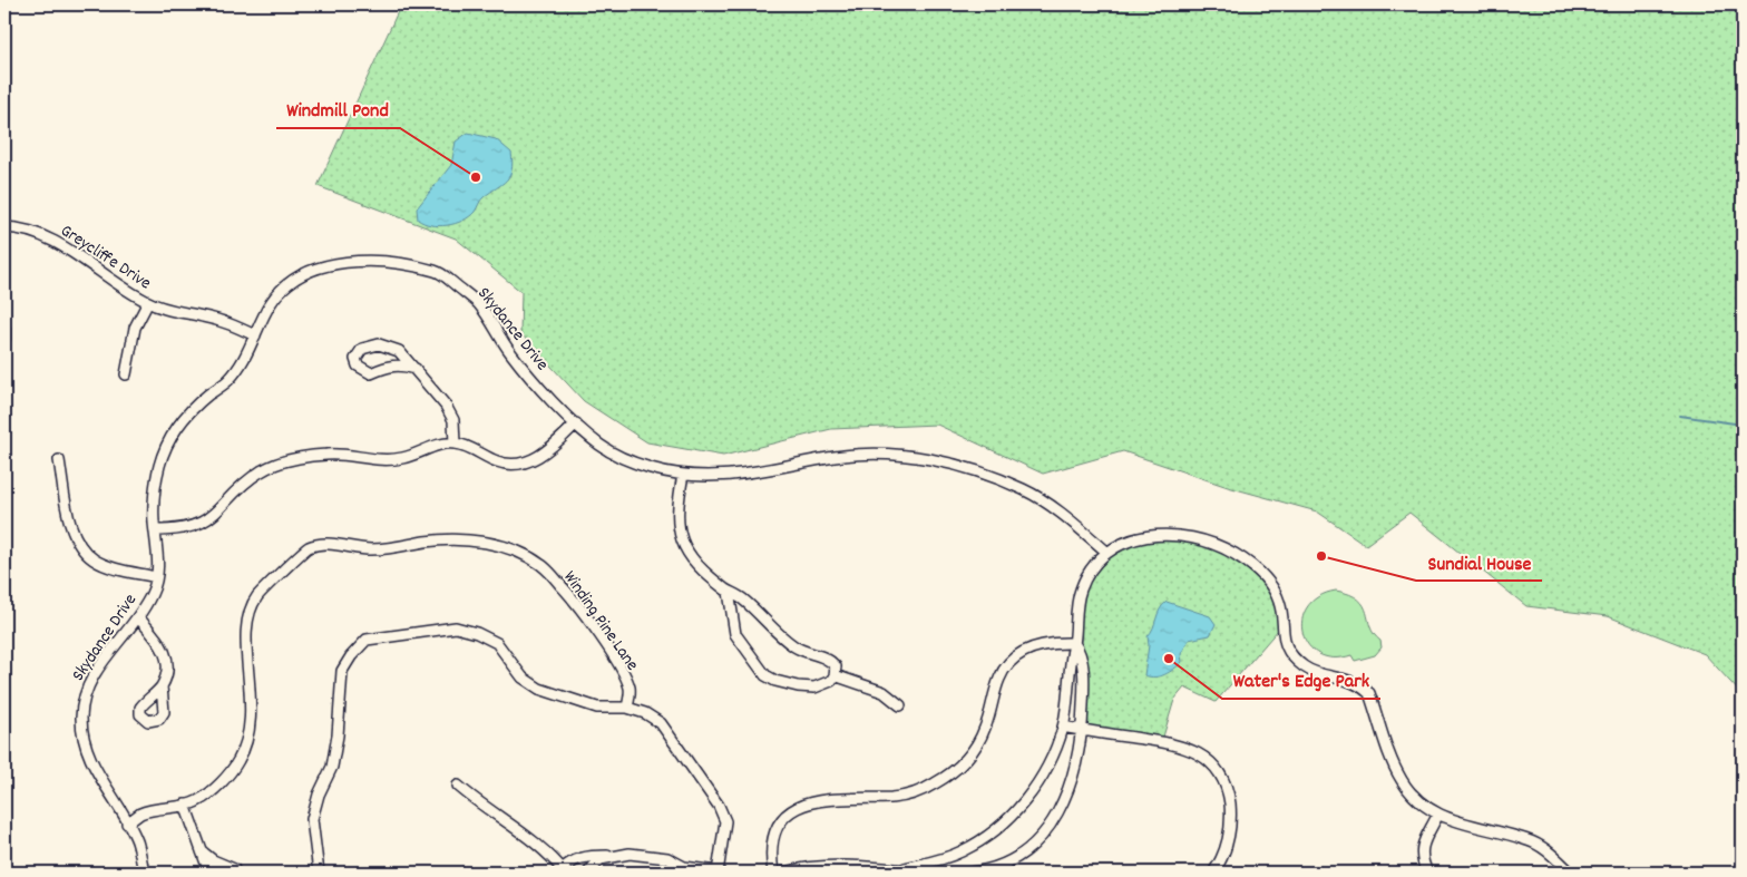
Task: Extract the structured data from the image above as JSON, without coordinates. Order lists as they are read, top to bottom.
{
  "streets": {
    "street": ["Greycliffe Drive", "Skydance Drive", "Winding Pine Lane"]
  },
  "crossings": [
    ["Greycliffe Drive", "Skydance Drive"],
    ["Skydance Drive", "Winding Pine Lane"]
  ],
  "places": ["Windmill Pond", "Sundial House", "Water's Edge Park"]
}
